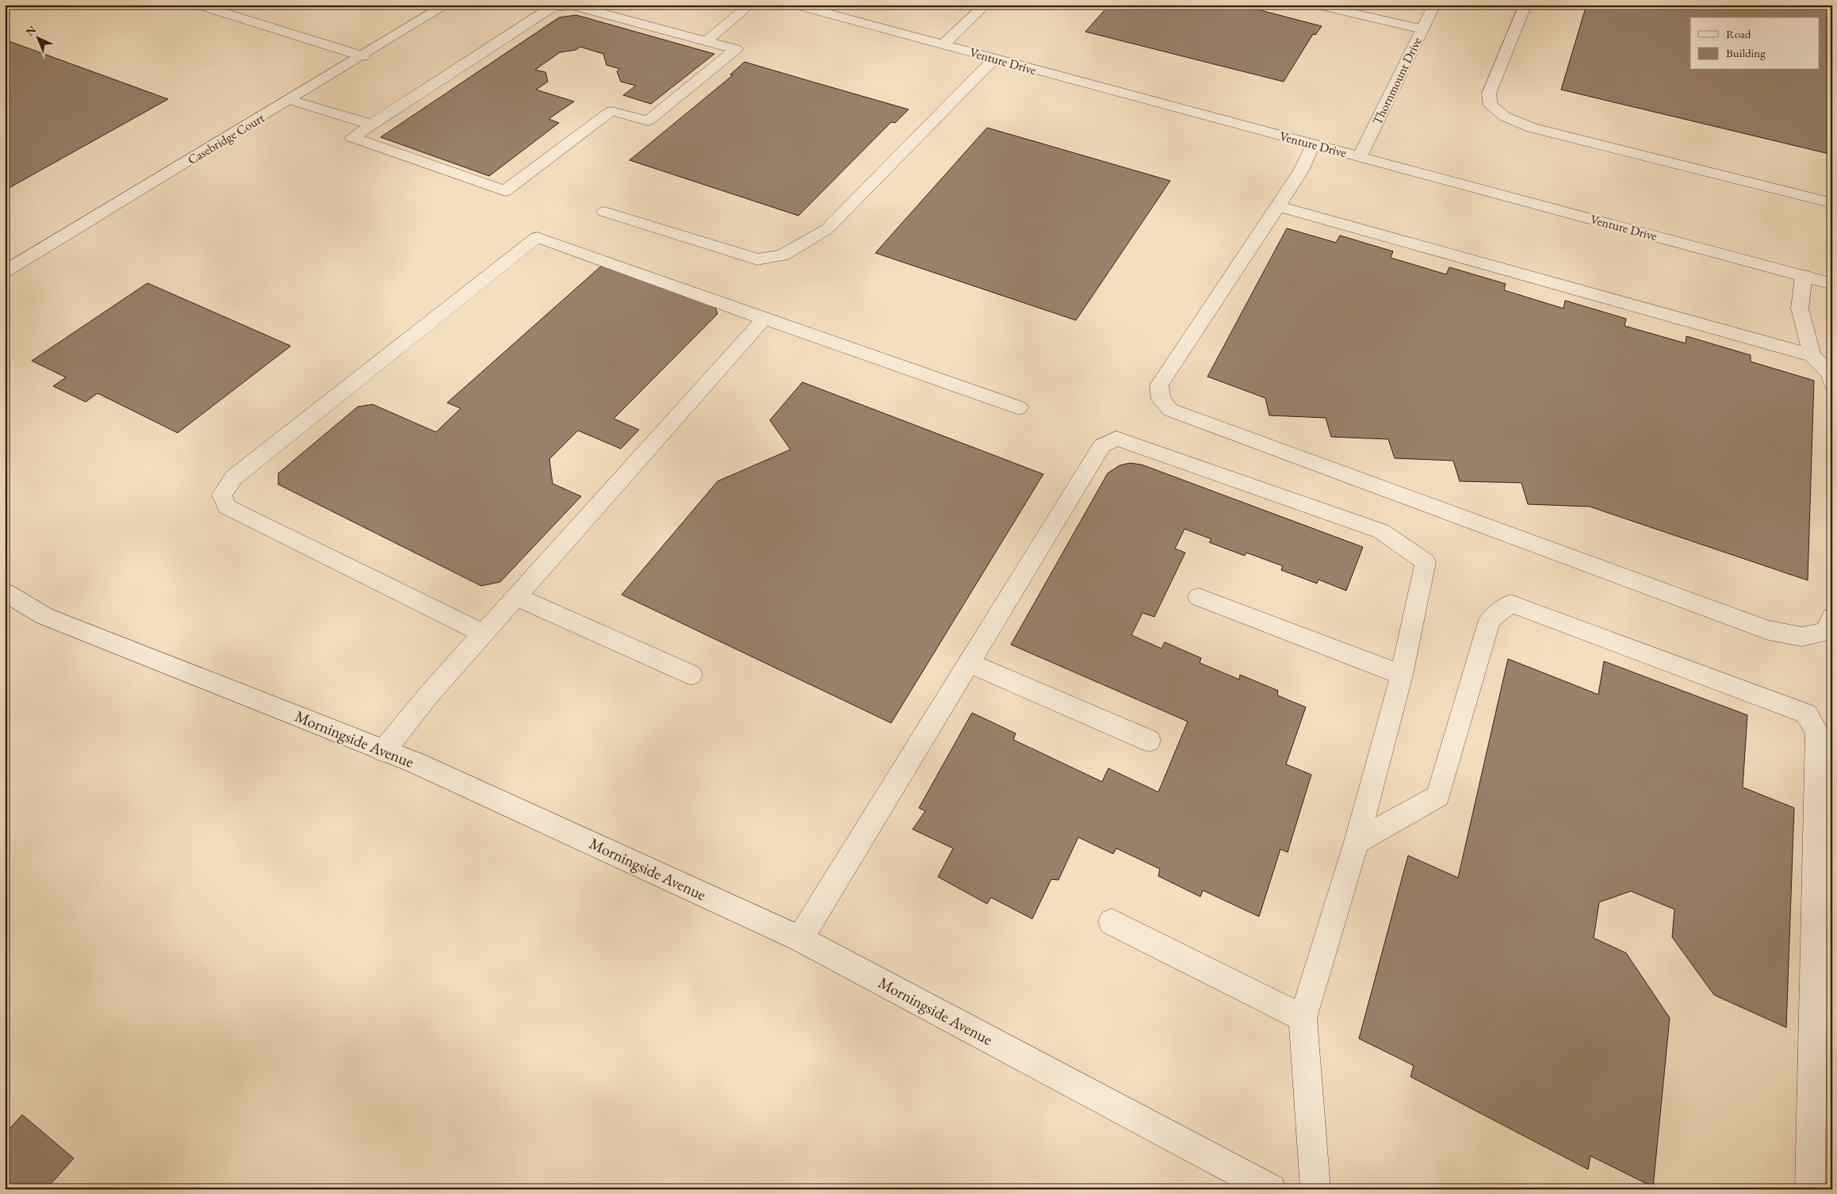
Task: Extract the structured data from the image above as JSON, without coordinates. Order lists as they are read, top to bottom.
{
  "streets": {
    "street": [
      "Venture Drive",
      "Thornmount Drive",
      "Casebridge Court",
      "Morningside Avenue"
    ]
  },
  "crossings": [
    ["Venture Drive", "Thornmount Drive"]
  ],
  "legend": ["Road", "Building"],
  "north": "top left"
}
